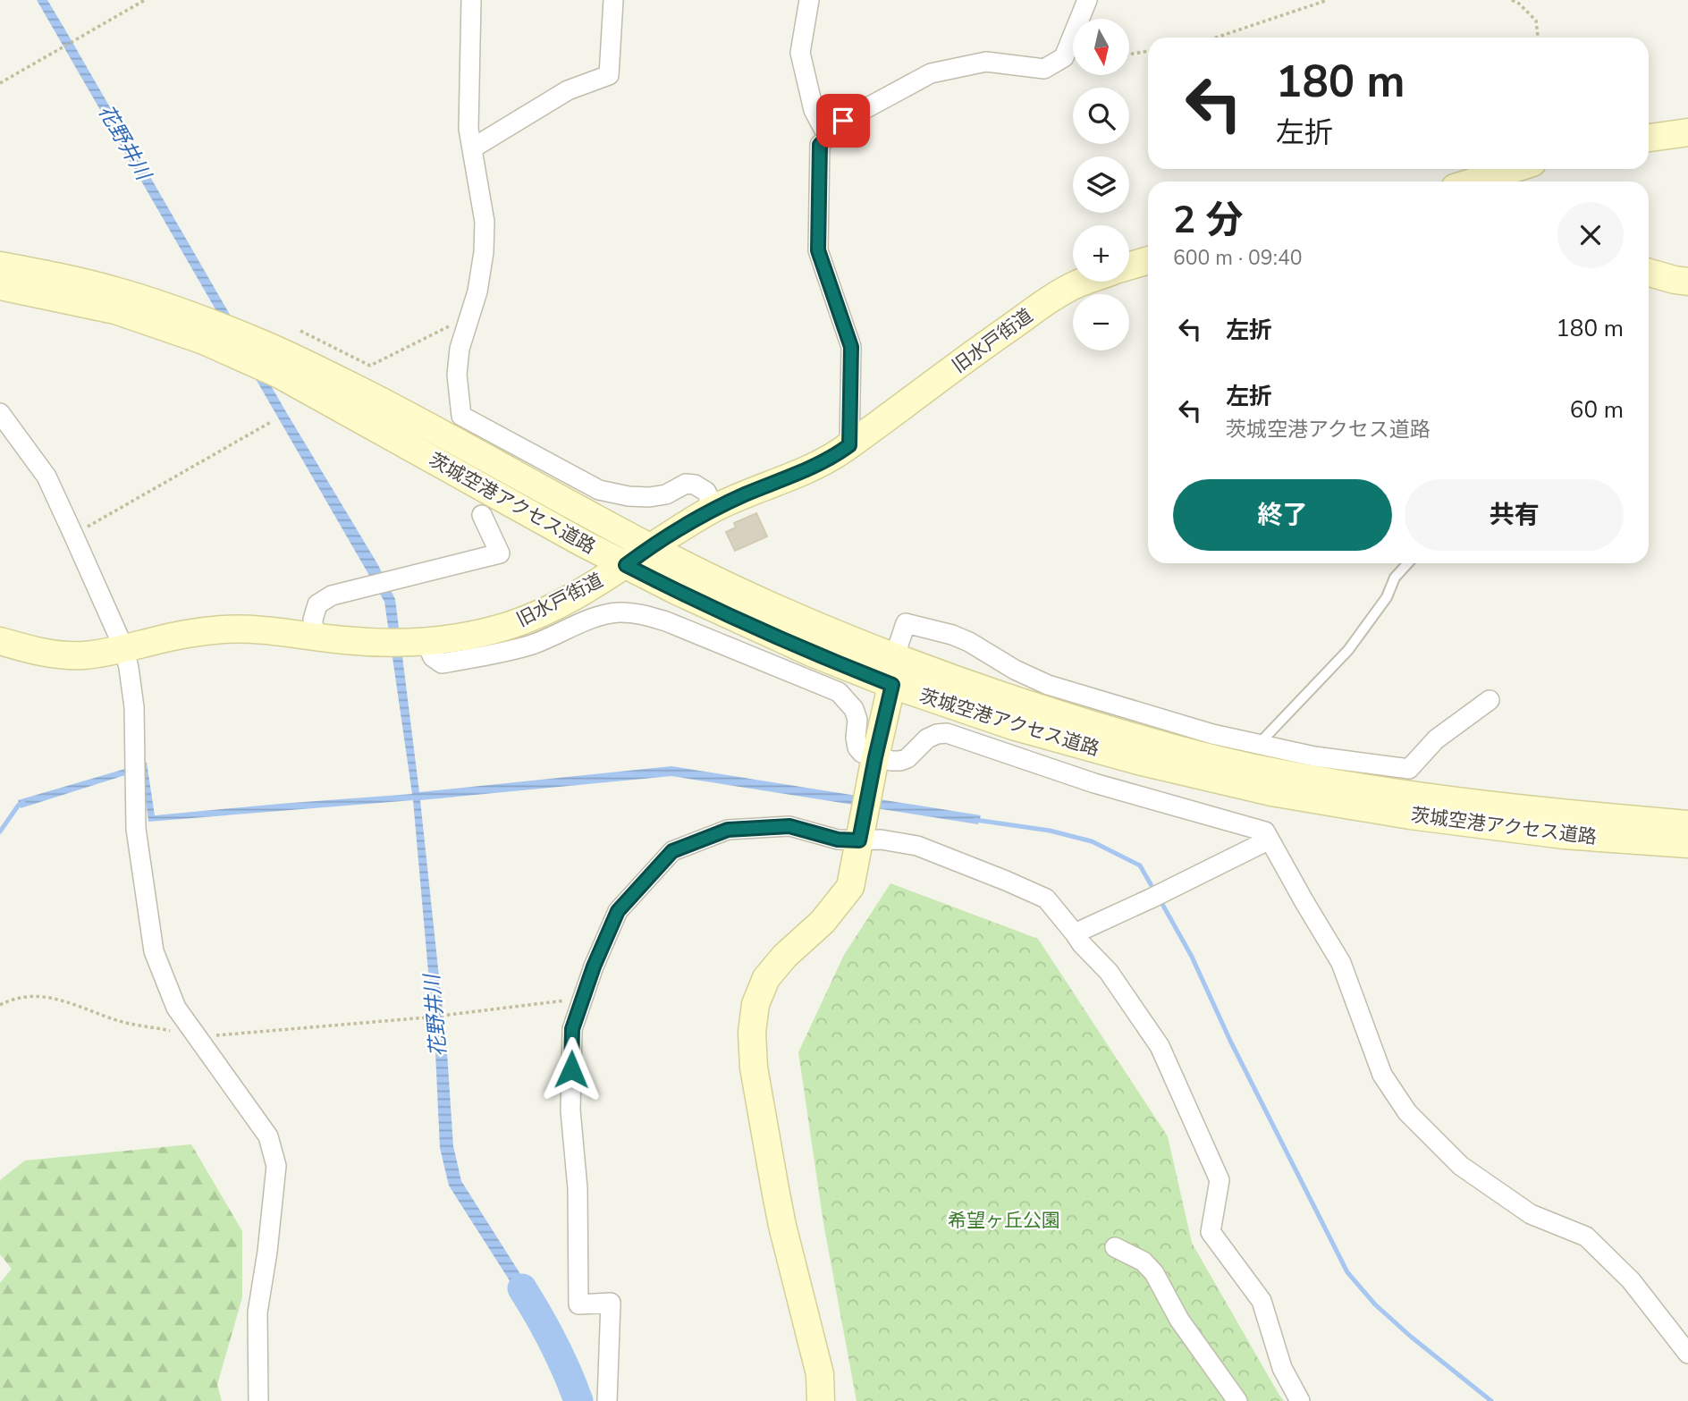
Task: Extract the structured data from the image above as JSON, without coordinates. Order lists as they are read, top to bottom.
{
  "streets": {
    "main road": ["旧水戸街道", "茨城空港アクセス道路"]
  },
  "crossings": [
    ["旧水戸街道", "茨城空港アクセス道路"]
  ],
  "water": ["花野井川"],
  "parks": ["希望ヶ丘公園"],
  "north": "bottom",
  "page": {
    "map_buttons": ["+", "−"],
    "turn": ["180 m", "左折"],
    "heading": ["2 分", "600 m · 09:40"],
    "list": [
      {
        "name": "左折",
        "value": "180 m"
      },
      {
        "name": "左折",
        "note": "茨城空港アクセス道路",
        "value": "60 m"
      }
    ],
    "buttons": ["終了", "共有"]
  }
}
